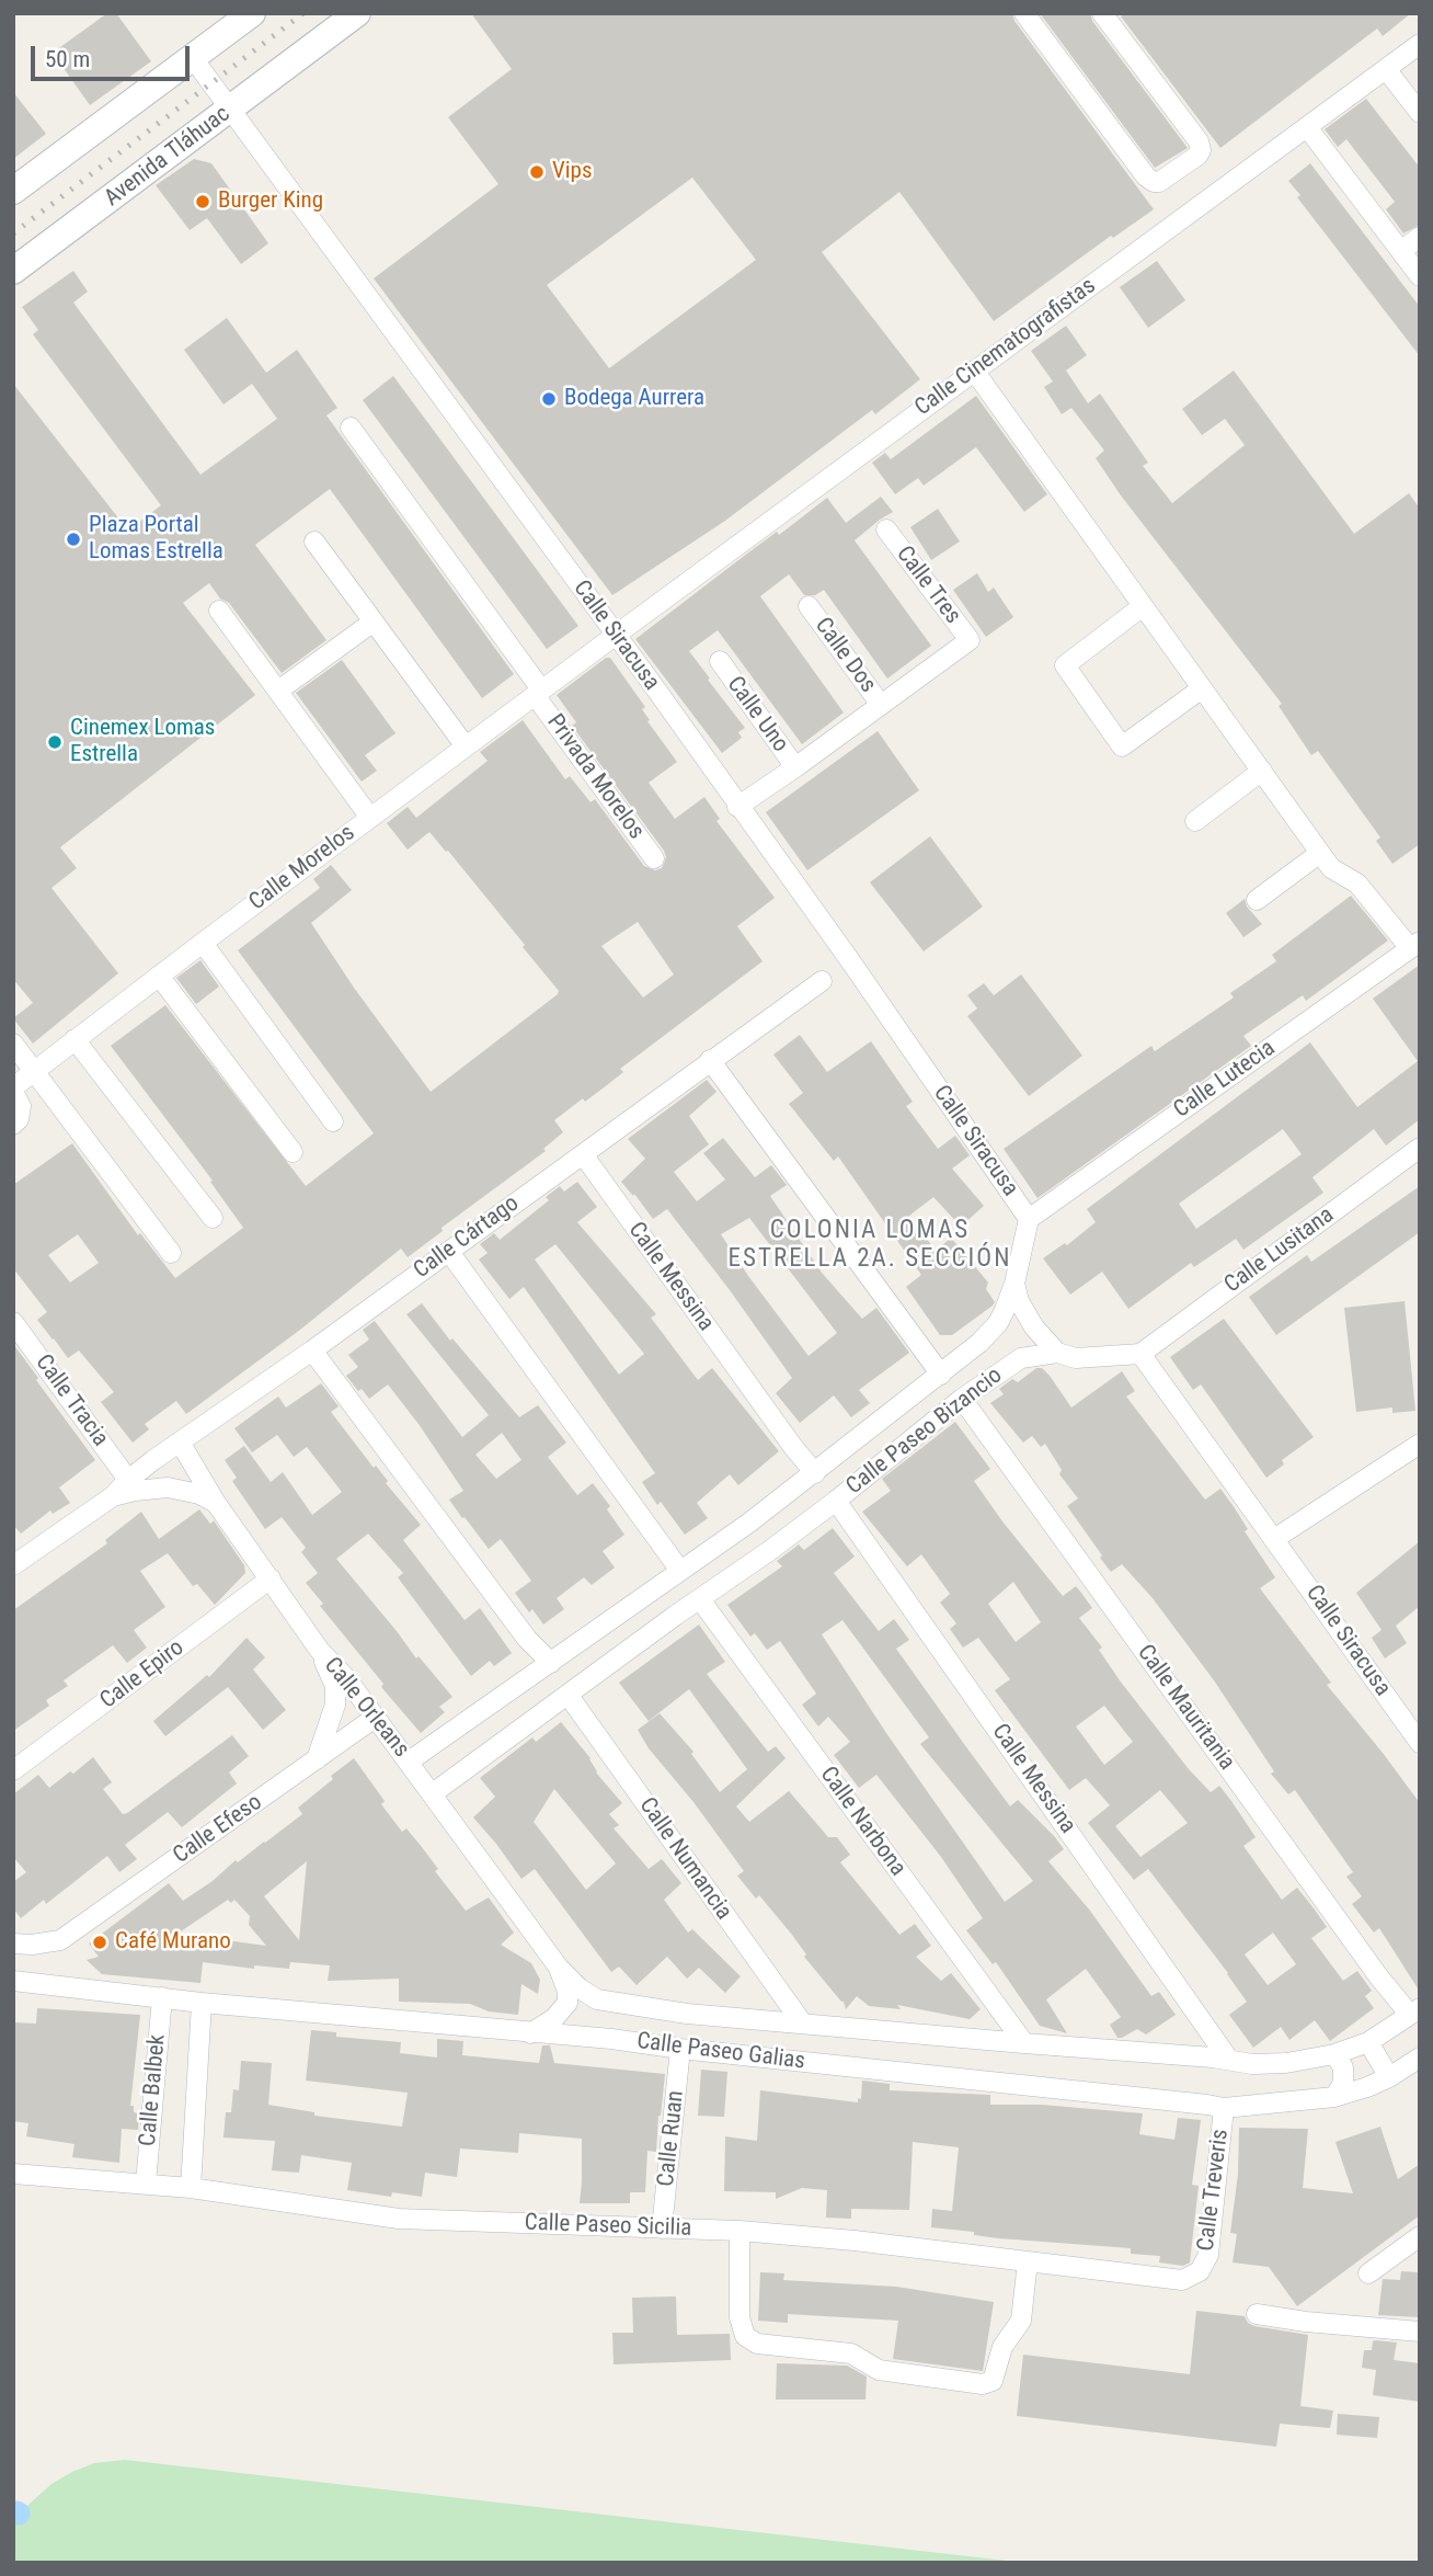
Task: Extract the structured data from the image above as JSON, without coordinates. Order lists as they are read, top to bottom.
{
  "streets": {
    "main road": ["Avenida Tláhuac"],
    "street": [
      "Calle Cinematografistas",
      "Calle Tres",
      "Calle Siracusa",
      "Calle Dos",
      "Calle Uno",
      "Privada Morelos",
      "Calle Morelos",
      "Calle Lutecia",
      "Calle Cártago",
      "Calle Lusitana",
      "Calle Messina",
      "Calle Tracia",
      "Calle Paseo Bizancio",
      "Calle Epiro",
      "Calle Orleans",
      "Calle Mauritania",
      "Calle Narbona",
      "Calle Efeso",
      "Calle Numancia",
      "Calle Paseo Galias",
      "Calle Balbek",
      "Calle Ruan",
      "Calle Treveris",
      "Calle Paseo Sicilia"
    ]
  },
  "crossings": [
    ["Avenida Tláhuac", "Calle Siracusa"],
    ["Calle Cinematografistas", "Calle Siracusa"],
    ["Calle Cinematografistas", "Calle Morelos"],
    ["Calle Tres", "Calle Dos"],
    ["Calle Siracusa", "Calle Lutecia"],
    ["Calle Siracusa", "Calle Lusitana"],
    ["Calle Siracusa", "Calle Paseo Bizancio"],
    ["Privada Morelos", "Calle Morelos"],
    ["Calle Lutecia", "Calle Paseo Bizancio"],
    ["Calle Cártago", "Calle Messina"],
    ["Calle Cártago", "Calle Tracia"],
    ["Calle Cártago", "Calle Orleans"],
    ["Calle Lusitana", "Calle Paseo Bizancio"],
    ["Calle Messina", "Calle Paseo Bizancio"],
    ["Calle Messina", "Calle Paseo Galias"],
    ["Calle Paseo Bizancio", "Calle Orleans"],
    ["Calle Paseo Bizancio", "Calle Mauritania"],
    ["Calle Paseo Bizancio", "Calle Narbona"],
    ["Calle Paseo Bizancio", "Calle Numancia"],
    ["Calle Epiro", "Calle Orleans"],
    ["Calle Orleans", "Calle Efeso"],
    ["Calle Orleans", "Calle Paseo Galias"],
    ["Calle Mauritania", "Calle Paseo Galias"],
    ["Calle Narbona", "Calle Paseo Galias"],
    ["Calle Numancia", "Calle Paseo Galias"],
    ["Calle Paseo Galias", "Calle Balbek"],
    ["Calle Paseo Galias", "Calle Ruan"],
    ["Calle Paseo Galias", "Calle Treveris"],
    ["Calle Balbek", "Calle Paseo Sicilia"],
    ["Calle Ruan", "Calle Paseo Sicilia"],
    ["Calle Treveris", "Calle Paseo Sicilia"]
  ],
  "districts": ["COLONIA LOMAS ESTRELLA 2A. SECCIÓN"],
  "places": [
    "Vips",
    "Burger King",
    "Bodega Aurrera",
    "Plaza Portal Lomas Estrella",
    "Cinemex Lomas Estrella",
    "Café Murano"
  ],
  "scale_bar": "50 m"
}
